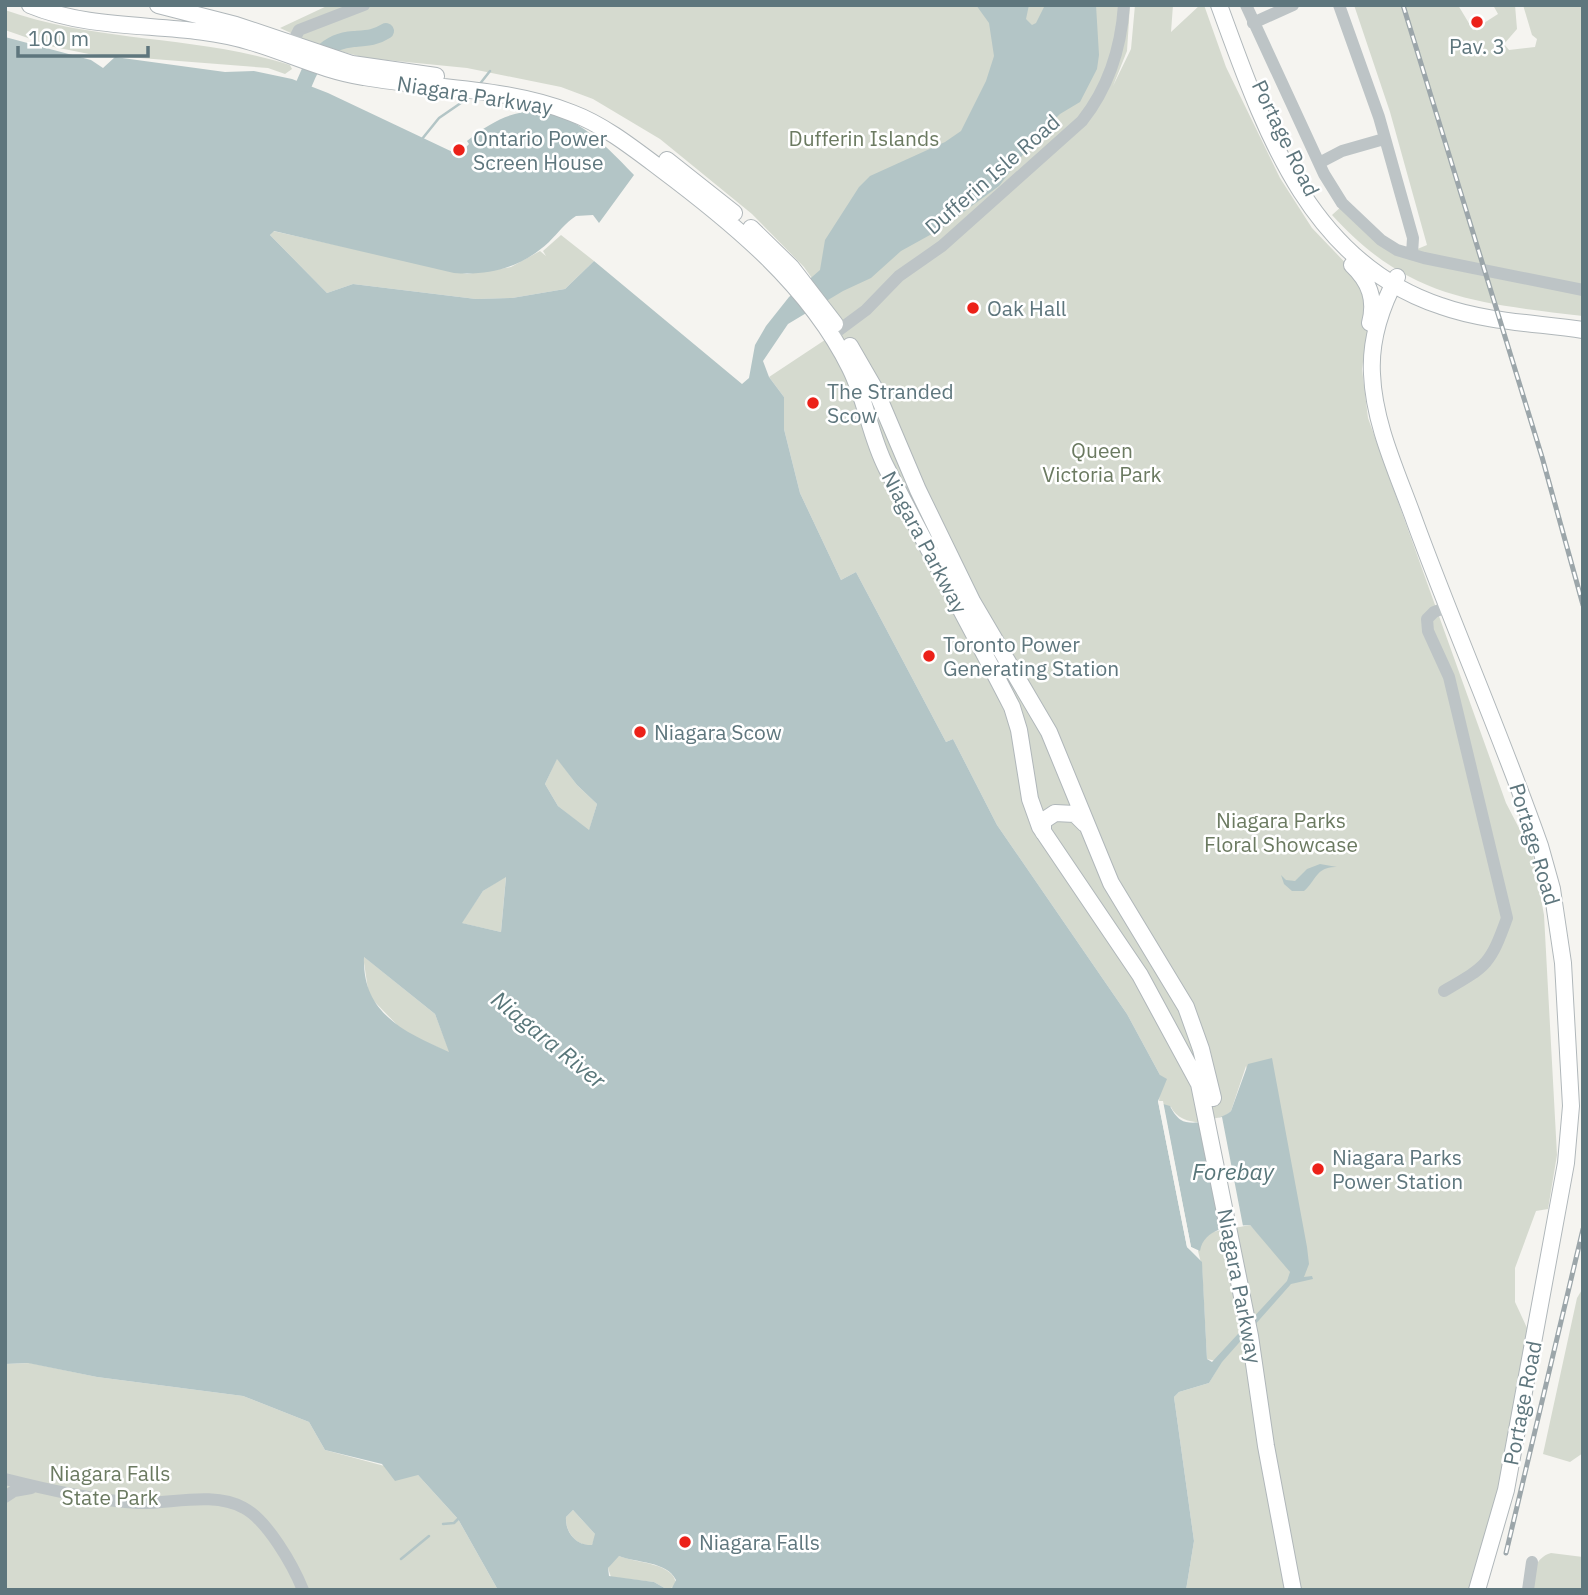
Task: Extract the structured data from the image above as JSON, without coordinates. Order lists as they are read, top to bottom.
{
  "streets": {
    "main road": ["Niagara Parkway", "Portage Road"],
    "street": ["Dufferin Isle Road"]
  },
  "crossings": [
    ["Niagara Parkway", "Dufferin Isle Road"]
  ],
  "water": ["Niagara River", "Forebay"],
  "parks": [
    "Dufferin Islands",
    "Queen Victoria Park",
    "Niagara Parks Floral Showcase",
    "Niagara Falls State Park"
  ],
  "places": [
    "Pav. 3",
    "Ontario Power Screen House",
    "Oak Hall",
    "The Stranded Scow",
    "Toronto Power Generating Station",
    "Niagara Scow",
    "Niagara Parks Power Station",
    "Niagara Falls"
  ],
  "scale_bar": "100 m"
}
